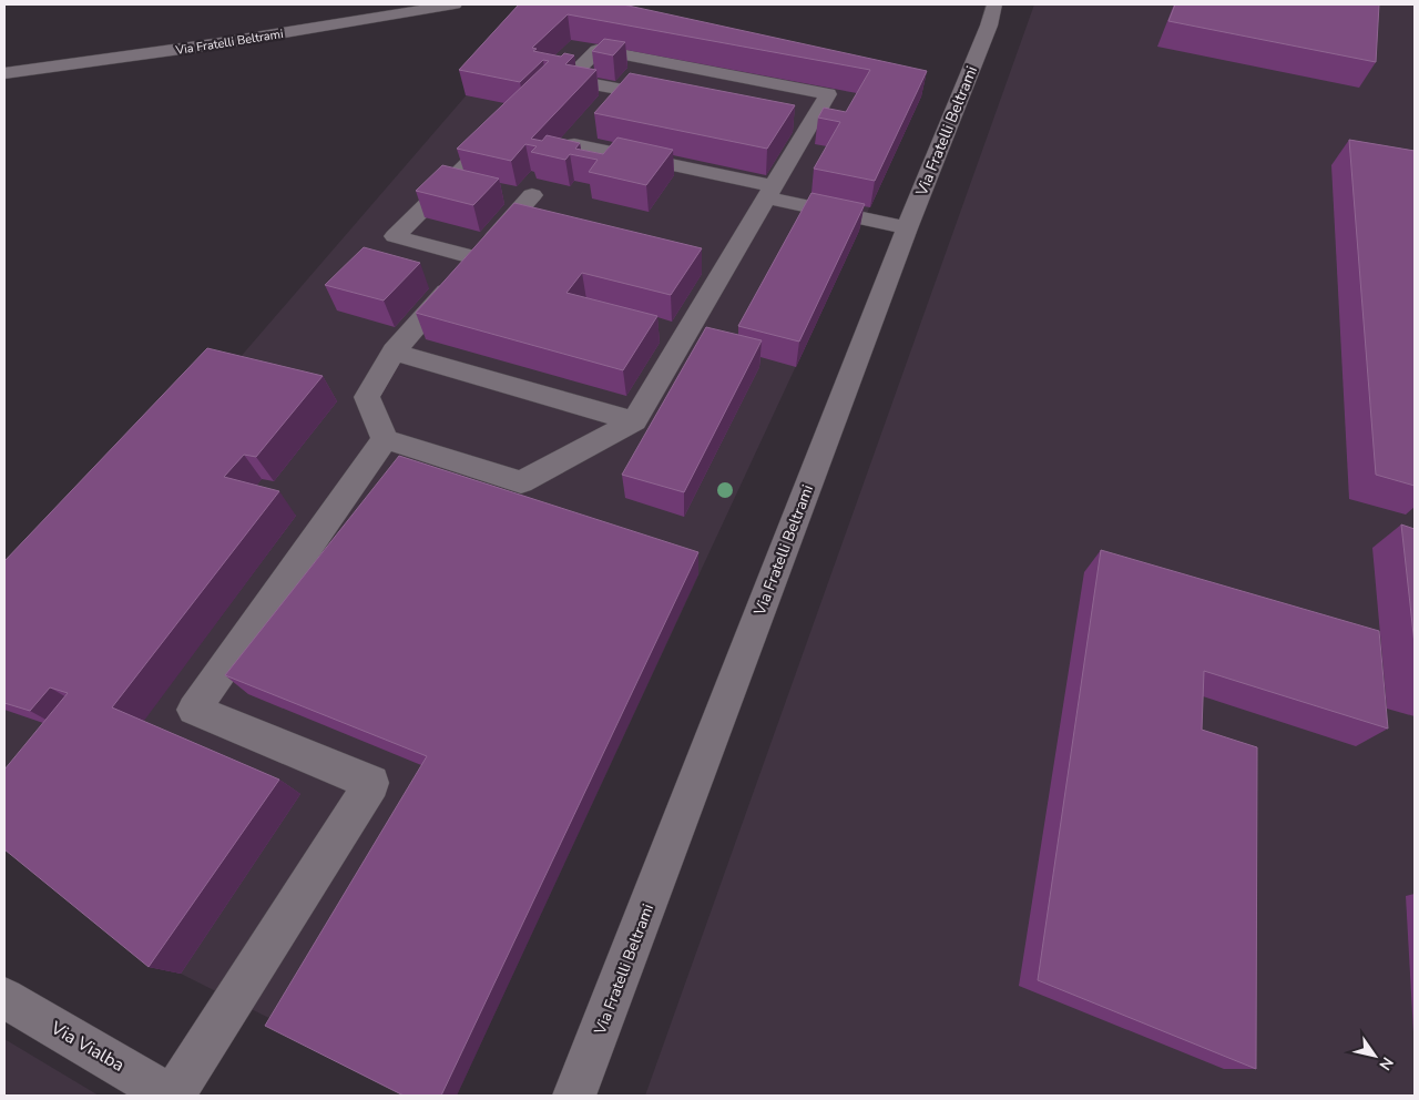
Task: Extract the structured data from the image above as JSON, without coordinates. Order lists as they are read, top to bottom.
{
  "streets": {
    "street": ["Via Fratelli Beltrami", "Via Vialba"]
  },
  "north": "bottom right"
}
